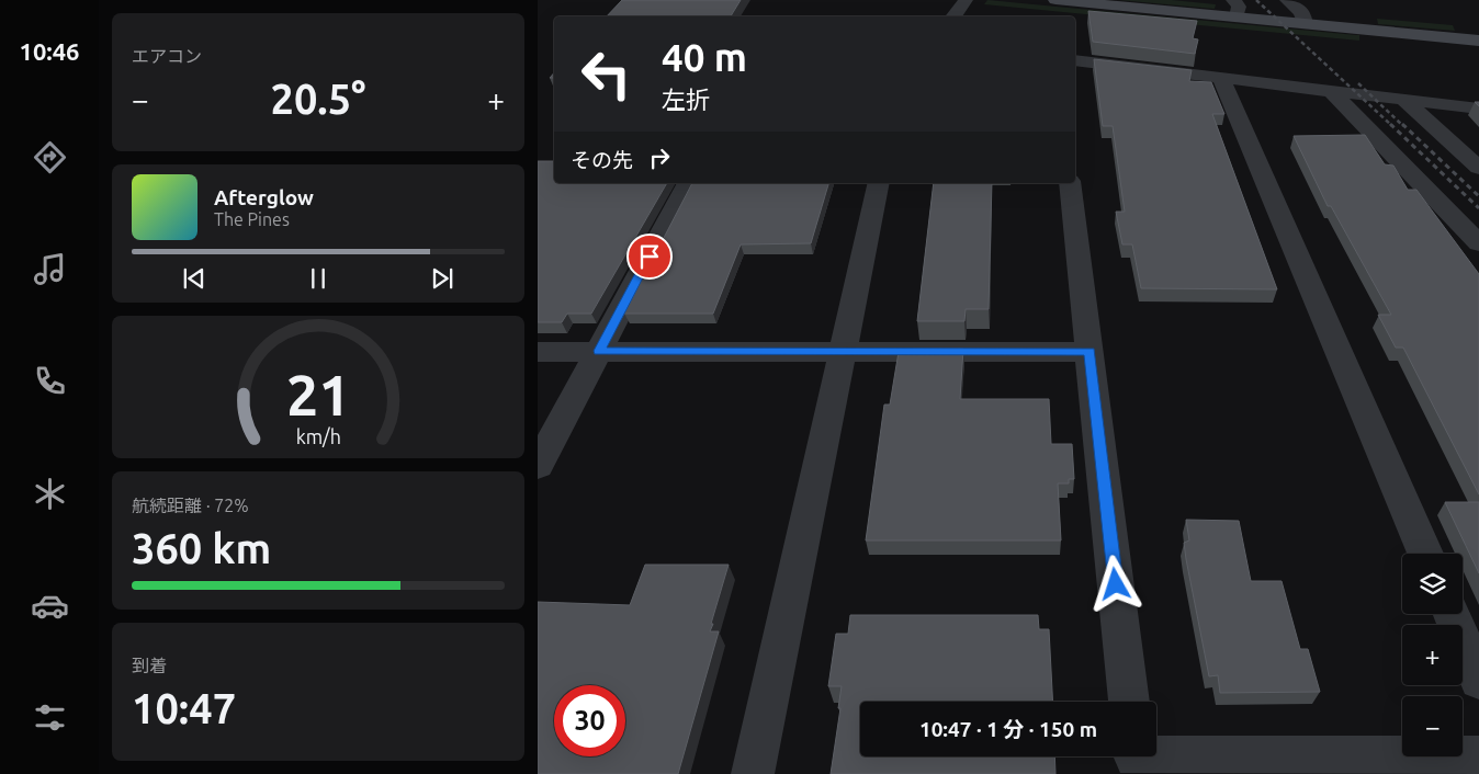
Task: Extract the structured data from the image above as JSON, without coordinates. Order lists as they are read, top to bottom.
{
  "page": {
    "tabs": "10:46",
    "tile": [
      "エアコン",
      ["航続距離 · 72%", "360 km"],
      ["到着", "10:47"]
    ],
    "turn": ["40 m", "左折"],
    "heat": ["−", "20.5°", "+"],
    "then": "その先",
    "song": ["Afterglow", "The Pines"],
    "map_buttons": ["+", "−"],
    "limit": "30",
    "trip": "10:47 · 1 分 · 150 m",
    "gauge": ["21", "km/h"]
  }
}
